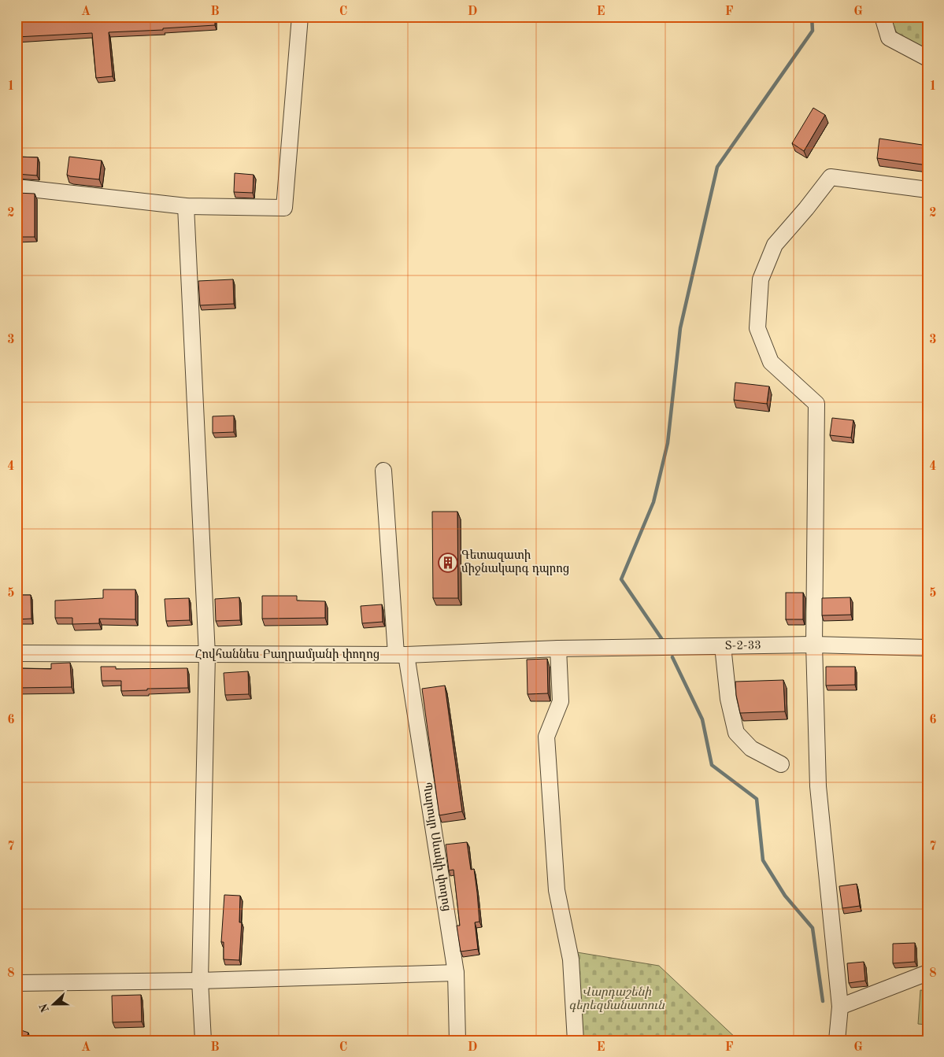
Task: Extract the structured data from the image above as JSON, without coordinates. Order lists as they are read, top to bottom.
{
  "streets": {
    "street": ["Տ-2-33", "Հովհաննես Բաղրամյանի փողոց", "Պարույր Սևակի փողոց"]
  },
  "crossings": [
    ["Տ-2-33", "Հովհաննես Բաղրամյանի փողոց"],
    ["Հովհաննես Բաղրամյանի փողոց", "Պարույր Սևակի փողոց"]
  ],
  "parks": ["Վարդաշենի գերեզմանատուն"],
  "places": {
    "building": ["Գետազատի միջնակարգ դպրոց"]
  },
  "north": "left",
  "grid": {
    "columns": [
      "A",
      "B",
      "C",
      "D",
      "E",
      "F",
      "G"
    ],
    "rows": [
      "1",
      "2",
      "3",
      "4",
      "5",
      "6",
      "7",
      "8"
    ]
  }
}
